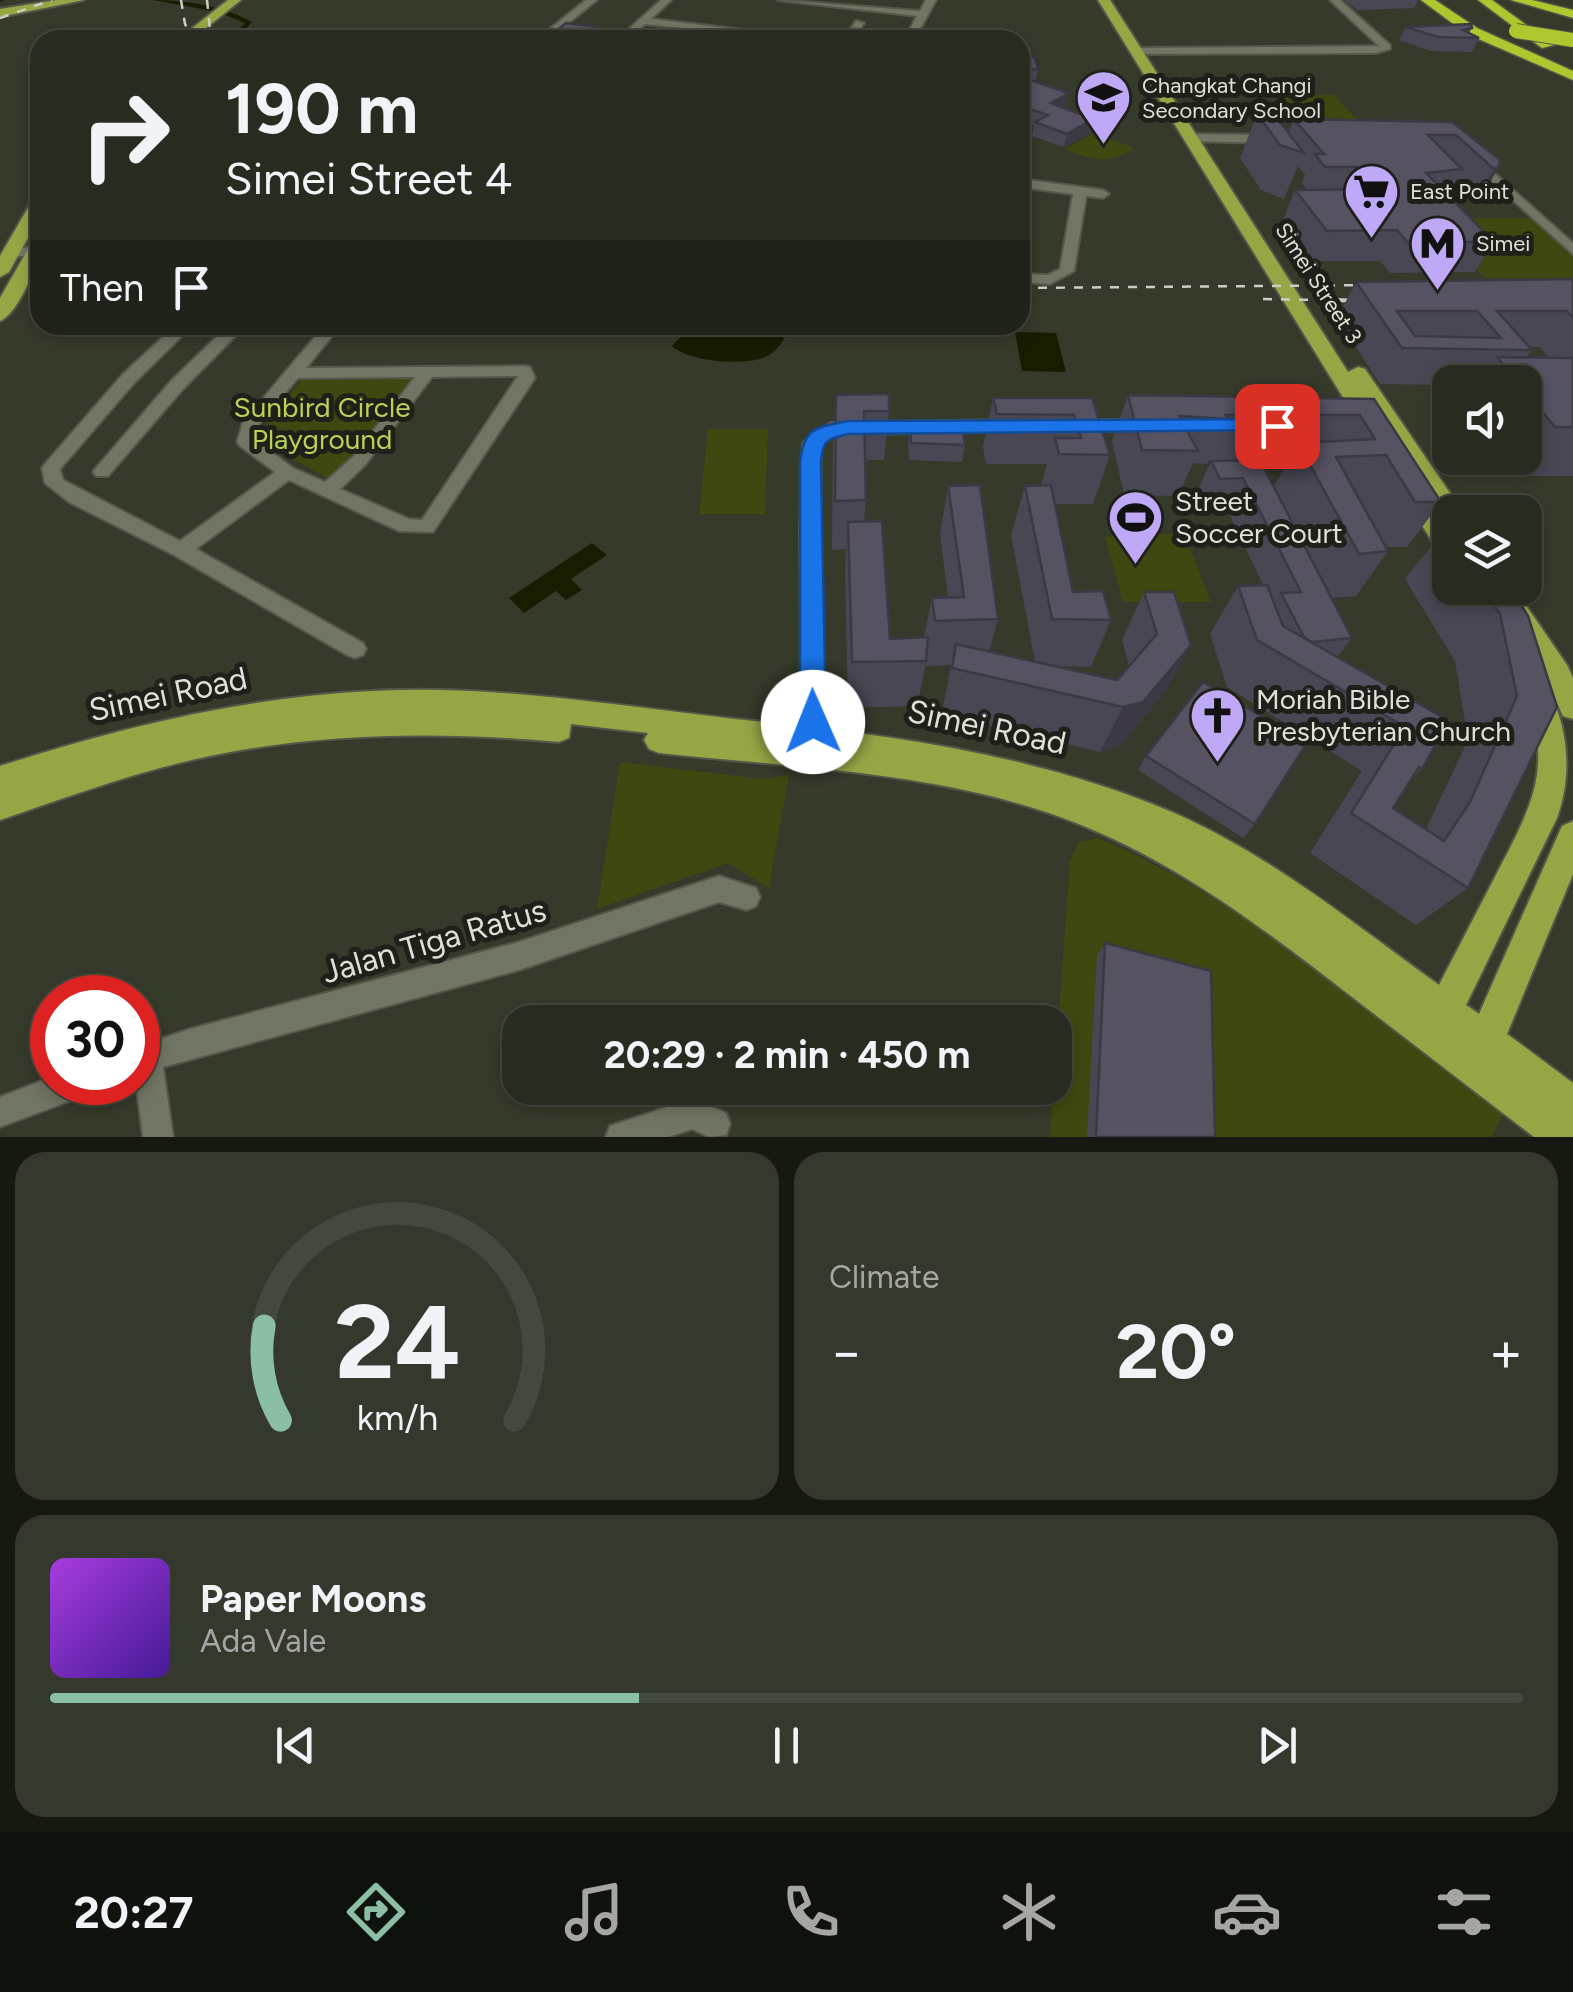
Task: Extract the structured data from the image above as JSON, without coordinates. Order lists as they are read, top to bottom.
{
  "streets": {
    "main road": ["Simei Street 3", "Simei Road"],
    "street": ["Jalan Tiga Ratus"]
  },
  "parks": ["Sunbird Circle Playground"],
  "places": {
    "school or university": ["Changkat Changi Secondary School"],
    "supermarket": ["East Point"],
    "metro station": ["Simei"],
    "sports": ["Street Soccer Court"],
    "church": ["Moriah Bible Presbyterian Church"]
  },
  "page": {
    "turn": ["190 m", "Simei Street 4"],
    "then": "Then",
    "limit": "30",
    "trip": "20:29 · 2 min · 450 m",
    "tile": "Climate",
    "heat": ["−", "20°", "+"],
    "song": ["Paper Moons", "Ada Vale"],
    "tabs": "20:27",
    "gauge": ["24", "km/h"]
  }
}
